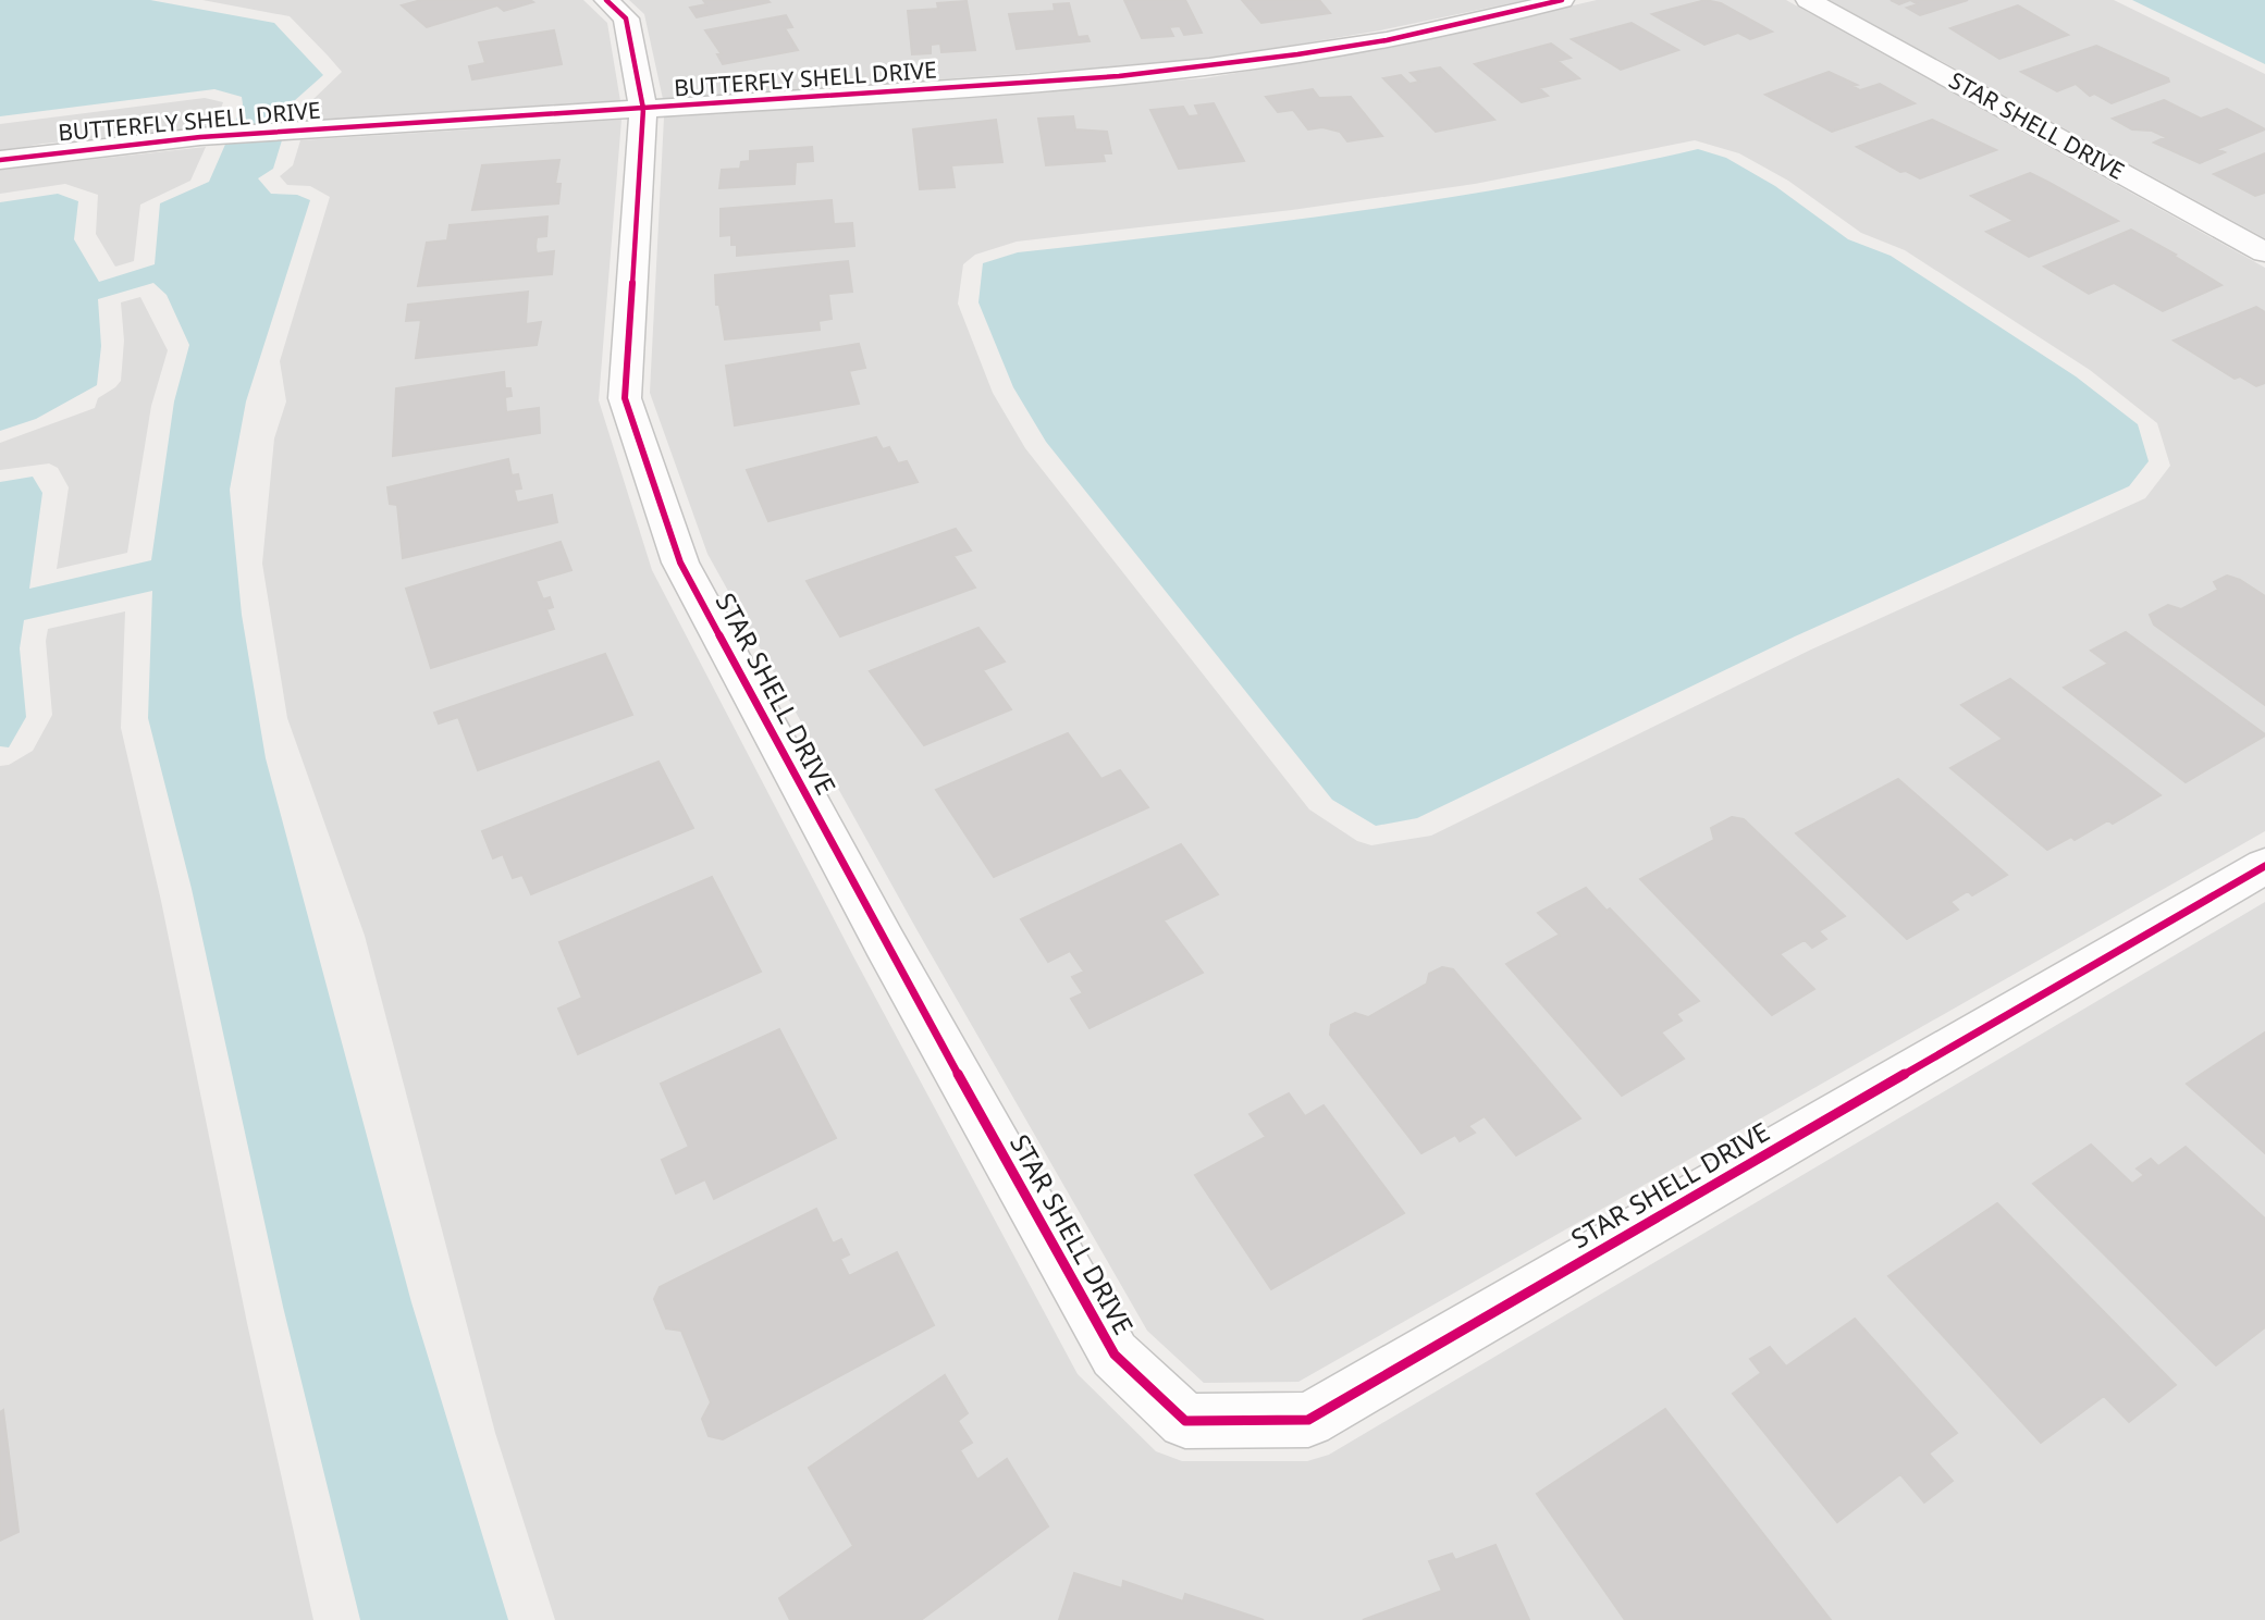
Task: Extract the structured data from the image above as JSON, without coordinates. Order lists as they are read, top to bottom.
{
  "streets": {
    "street": ["BUTTERFLY SHELL DRIVE", "STAR SHELL DRIVE"]
  },
  "crossings": [
    ["BUTTERFLY SHELL DRIVE", "STAR SHELL DRIVE"]
  ]
}
